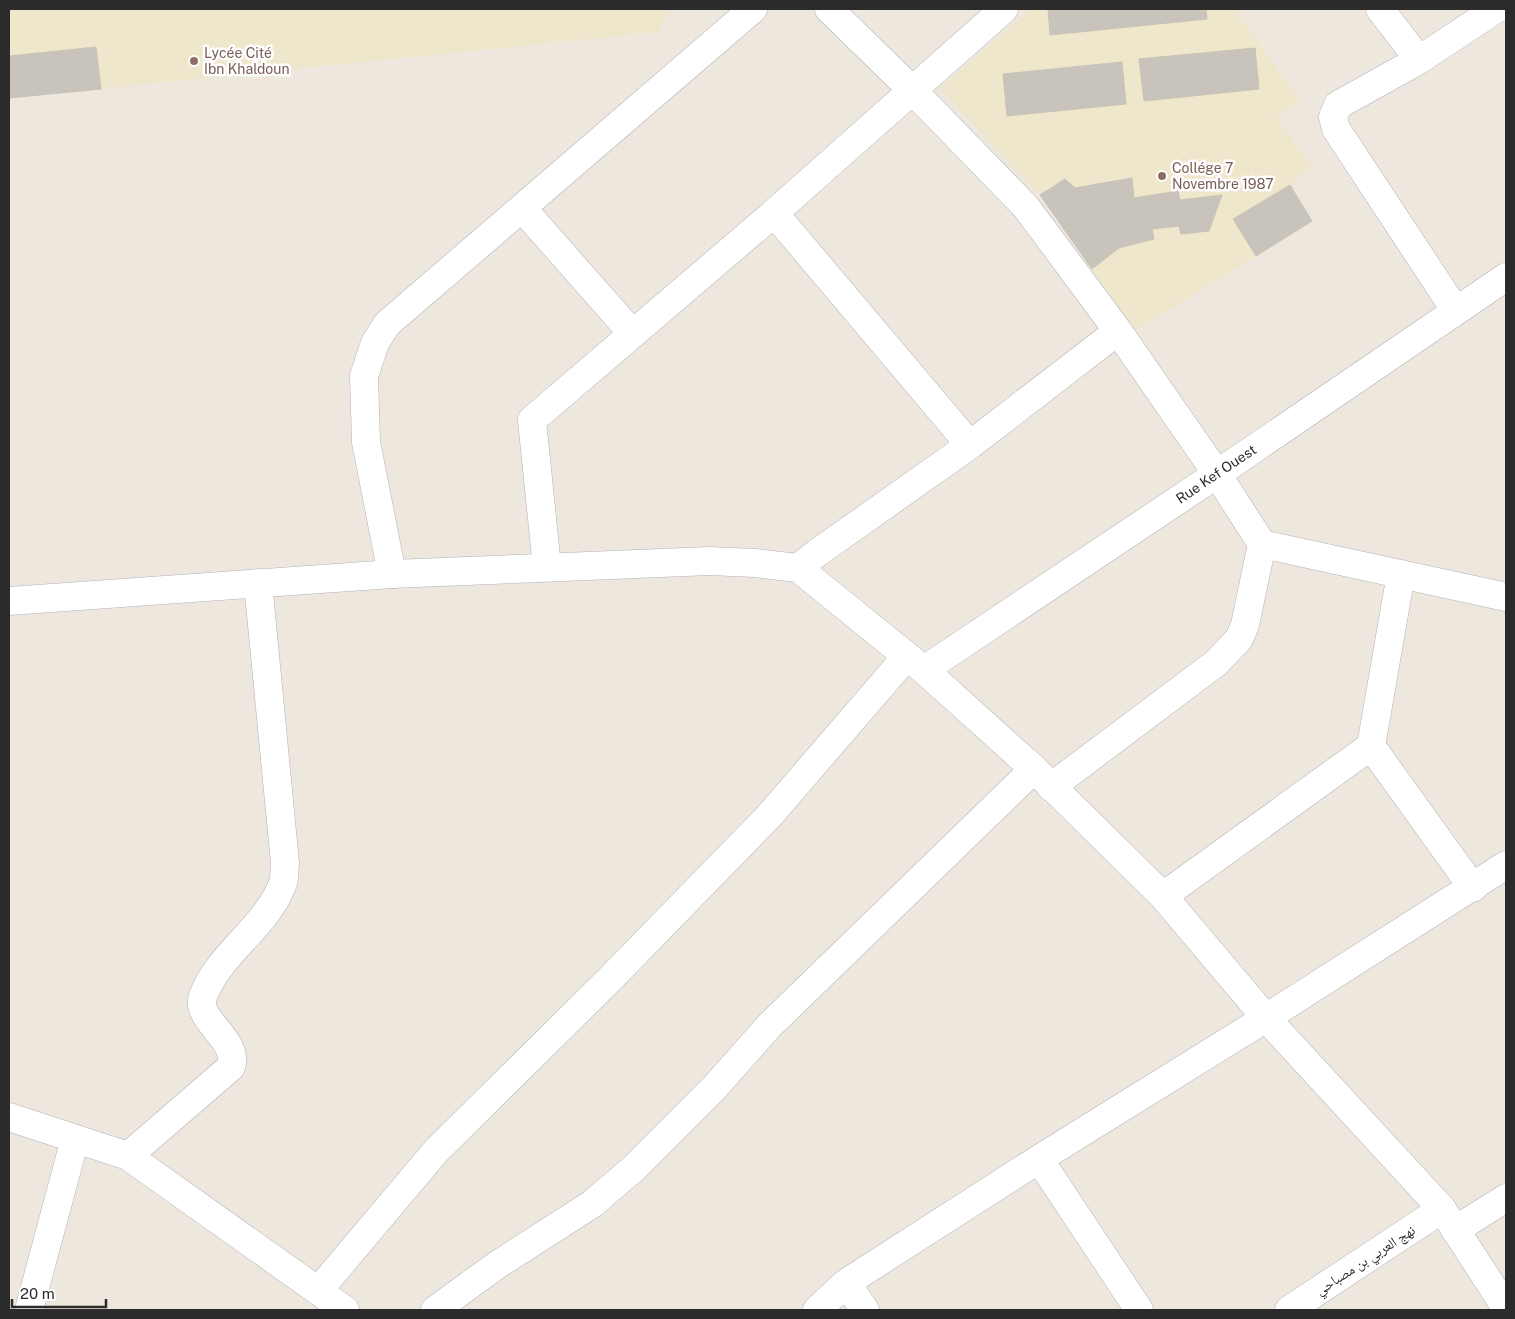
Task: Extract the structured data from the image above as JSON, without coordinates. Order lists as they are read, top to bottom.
{
  "streets": {
    "street": ["Rue Kef Ouest", "نهج العربي بن مصباحي"]
  },
  "places": ["Lycée Cité Ibn Khaldoun", "Collége 7 Novembre 1987"],
  "scale_bar": "20 m"
}
